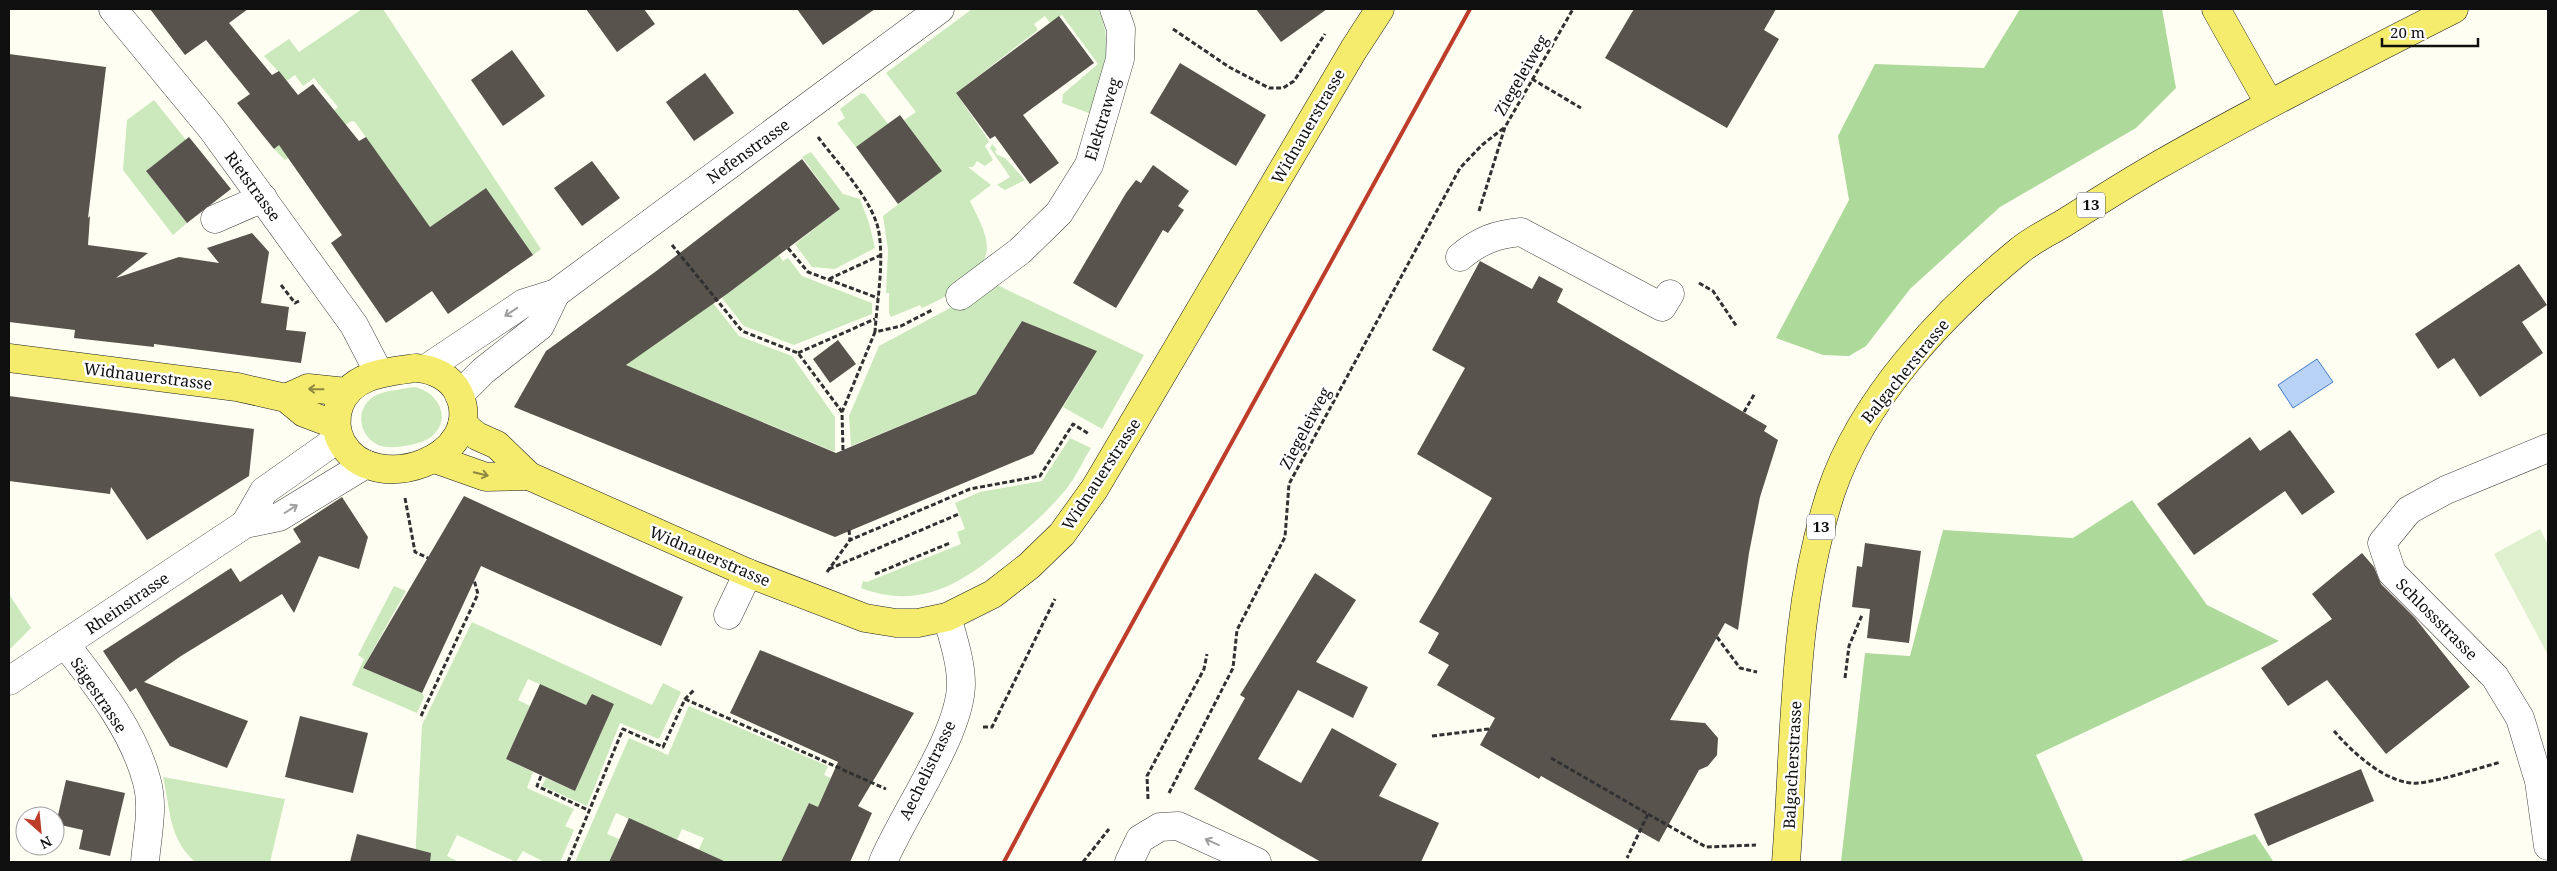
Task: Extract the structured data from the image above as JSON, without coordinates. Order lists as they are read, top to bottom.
{
  "streets": {
    "main road": ["Widnauerstrasse", "13", "Balgacherstrasse"],
    "street": [
      "Elektraweg",
      "Nefenstrasse",
      "Rietstrasse",
      "Rheinstrasse",
      "Schlossstrasse",
      "Sägestrasse",
      "Aechelistrasse"
    ],
    "path": ["Ziegeleiweg"]
  },
  "crossings": [
    ["Widnauerstrasse", "Nefenstrasse"],
    ["Widnauerstrasse", "Rietstrasse"],
    ["Widnauerstrasse", "Rheinstrasse"],
    ["Widnauerstrasse", "Aechelistrasse"],
    ["Nefenstrasse", "Rietstrasse"],
    ["Nefenstrasse", "Rheinstrasse"],
    ["Rietstrasse", "Rheinstrasse"],
    ["Rheinstrasse", "Sägestrasse"]
  ],
  "scale_bar": "20 m",
  "north": "bottom right"
}
